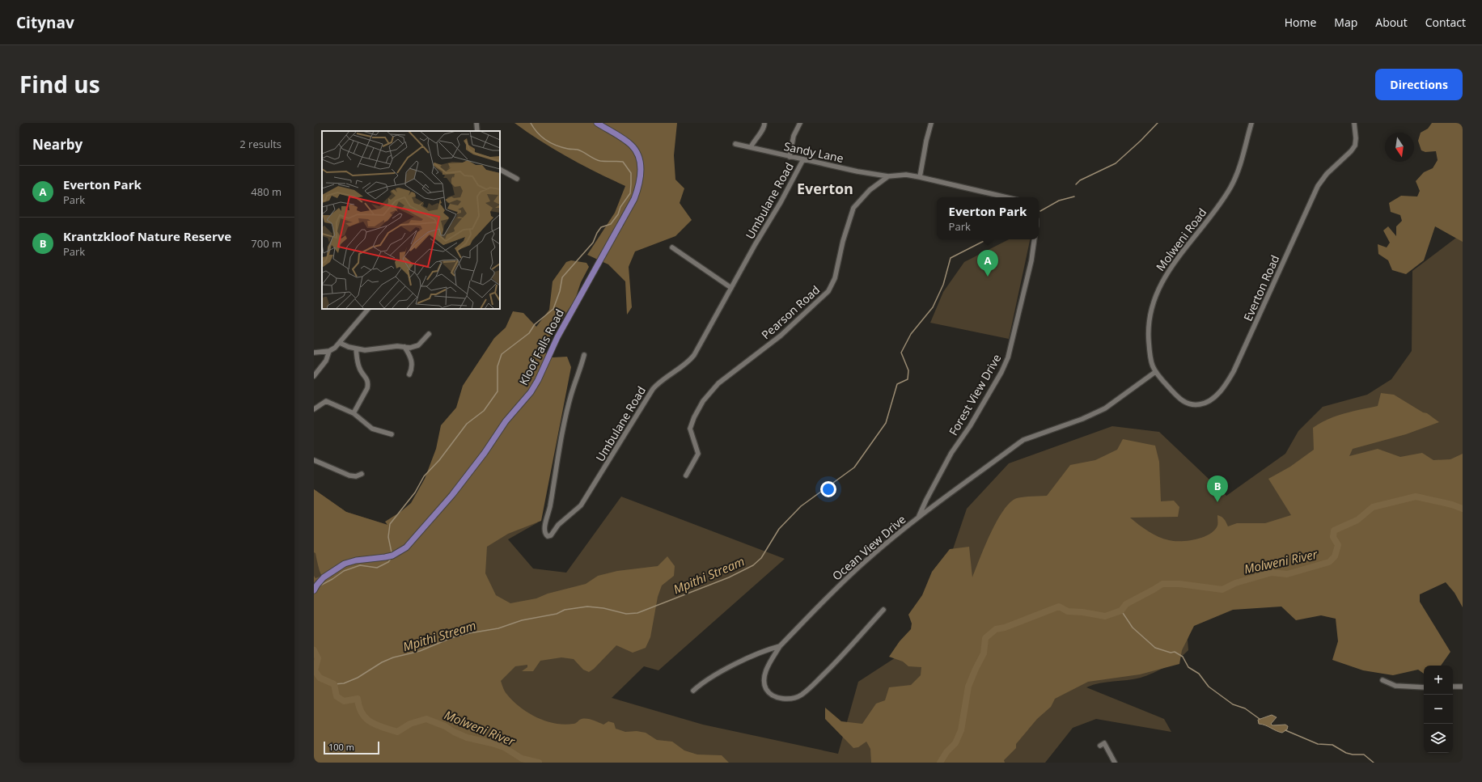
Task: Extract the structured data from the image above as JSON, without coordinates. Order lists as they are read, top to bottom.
{
  "streets": {
    "main road": ["Kloof Falls Road"],
    "street": [
      "Sandy Lane",
      "Umbulane Road",
      "Molweni Road",
      "Everton Road",
      "Pearson Road",
      "Forest View Drive",
      "Ocean View Drive"
    ]
  },
  "crossings": [
    ["Sandy Lane", "Umbulane Road"],
    ["Sandy Lane", "Pearson Road"],
    ["Molweni Road", "Everton Road"],
    ["Molweni Road", "Ocean View Drive"],
    ["Everton Road", "Ocean View Drive"],
    ["Forest View Drive", "Ocean View Drive"]
  ],
  "districts": ["Everton"],
  "water": ["Molweni River", "Mpithi Stream"],
  "scale_bar": "100 m",
  "north": "bottom",
  "page": {
    "header": "Citynav",
    "nav": [
      "Home",
      "Map",
      "About",
      "Contact"
    ],
    "title": "Find us",
    "buttons": "Directions",
    "heading": ["Nearby", "2 results"],
    "list": [
      {
        "mark": "A",
        "name": "Everton Park",
        "note": "Park",
        "value": "480 m"
      },
      {
        "mark": "B",
        "name": "Krantzkloof Nature Reserve",
        "note": "Park",
        "value": "700 m"
      }
    ],
    "popup": ["Everton Park", "Park"],
    "pins": ["A", "B"],
    "map_buttons": ["+", "−"],
    "scale": "100 m"
  }
}
